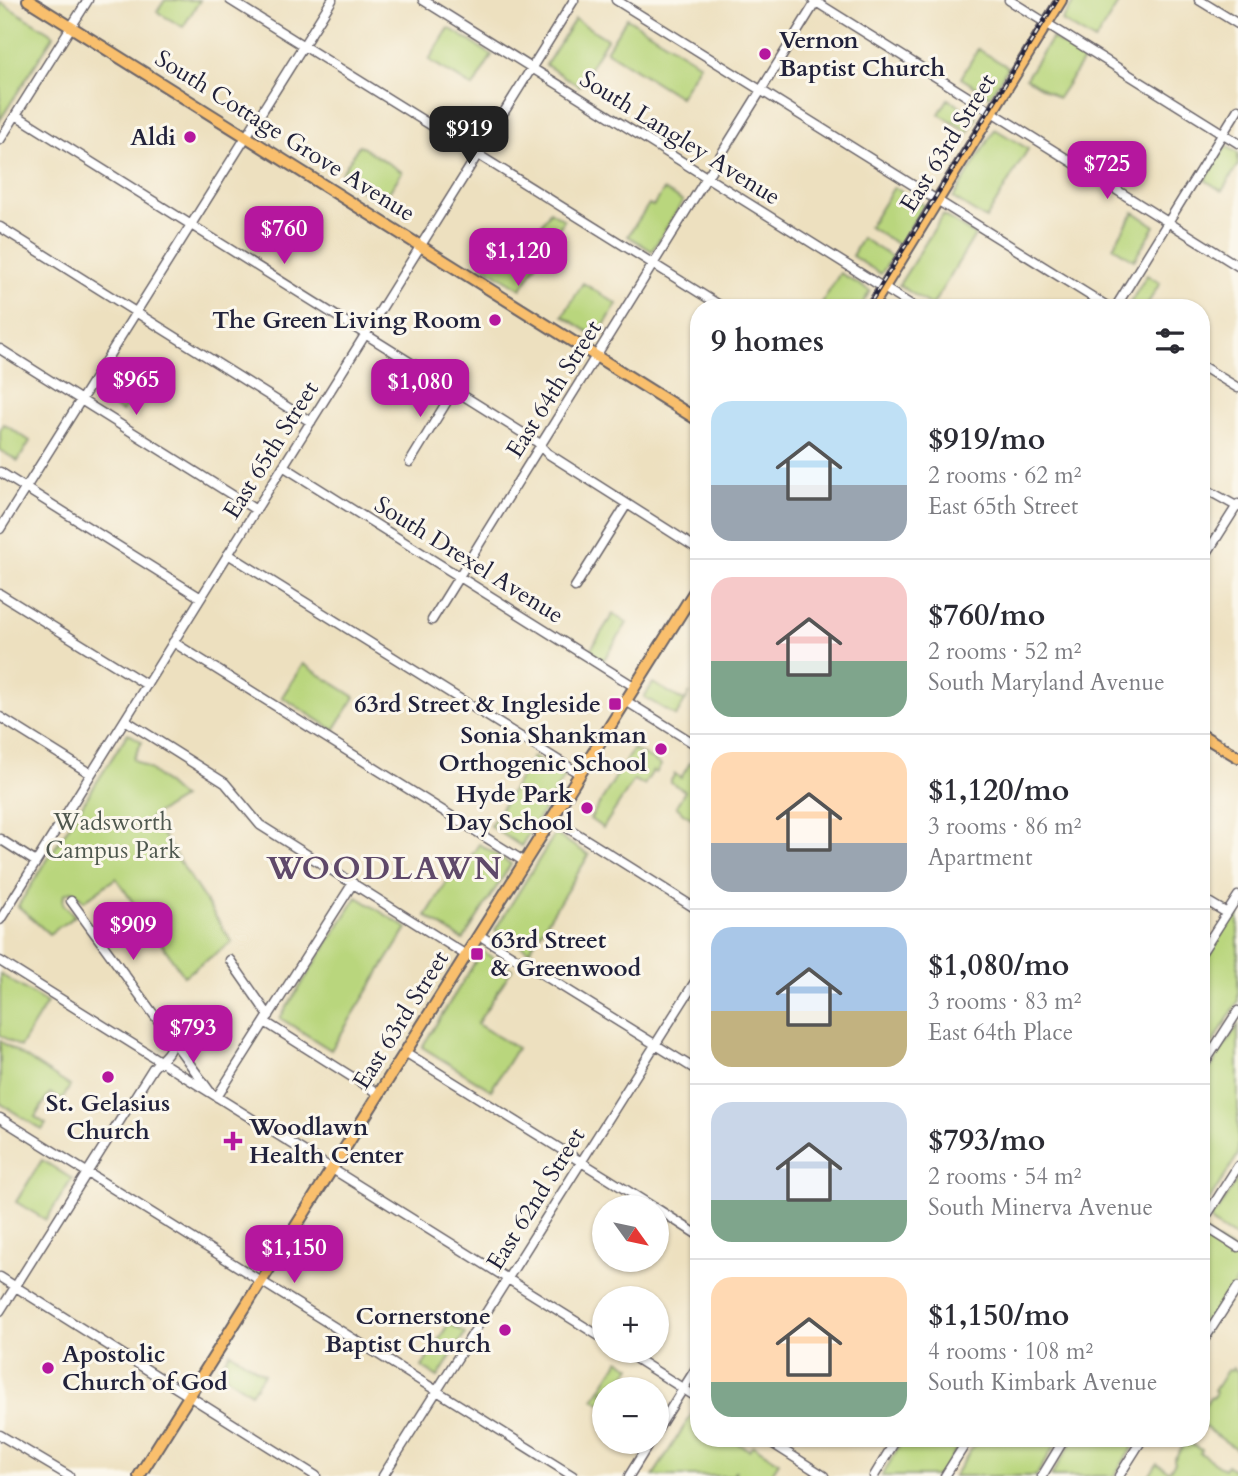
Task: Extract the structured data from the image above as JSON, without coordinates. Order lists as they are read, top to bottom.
{
  "streets": {
    "main road": ["South Cottage Grove Avenue", "East 63rd Street"],
    "street": [
      "South Langley Avenue",
      "East 64th Street",
      "East 65th Street",
      "South Drexel Avenue",
      "East 62nd Street"
    ]
  },
  "crossings": [
    ["South Cottage Grove Avenue", "East 64th Street"],
    ["South Cottage Grove Avenue", "East 65th Street"],
    ["South Langley Avenue", "East 63rd Street"],
    ["South Langley Avenue", "East 64th Street"],
    ["South Langley Avenue", "East 65th Street"],
    ["East 63rd Street", "South Drexel Avenue"],
    ["East 64th Street", "South Drexel Avenue"],
    ["East 65th Street", "South Drexel Avenue"]
  ],
  "districts": ["WOODLAWN"],
  "parks": ["Wadsworth Campus Park"],
  "places": {
    "other": [
      "Vernon Baptist Church",
      "Aldi",
      "The Green Living Room",
      "Sonia Shankman Orthogenic School",
      "Hyde Park Day School",
      "St. Gelasius Church",
      "Cornerstone Baptist Church",
      "Apostolic Church of God"
    ],
    "transit": ["63rd Street & Ingleside", "63rd Street & Greenwood"],
    "health": ["Woodlawn Health Center"]
  },
  "north": "bottom right",
  "page": {
    "price": [
      "$919",
      "$725",
      "$760",
      "$1,120",
      "$965",
      "$1,080",
      "$909",
      "$793",
      "$1,150"
    ],
    "heading": "9 homes",
    "list": [
      {
        "name": "$919/mo",
        "note": "2 rooms · 62 m² · East 65th Street"
      },
      {
        "name": "$760/mo",
        "note": "2 rooms · 52 m² · South Maryland Avenue"
      },
      {
        "name": "$1,120/mo",
        "note": "3 rooms · 86 m² · Apartment"
      },
      {
        "name": "$1,080/mo",
        "note": "3 rooms · 83 m² · East 64th Place"
      },
      {
        "name": "$793/mo",
        "note": "2 rooms · 54 m² · South Minerva Avenue"
      },
      {
        "name": "$1,150/mo",
        "note": "4 rooms · 108 m² · South Kimbark Avenue"
      }
    ],
    "map_buttons": ["+", "−"]
  }
}
